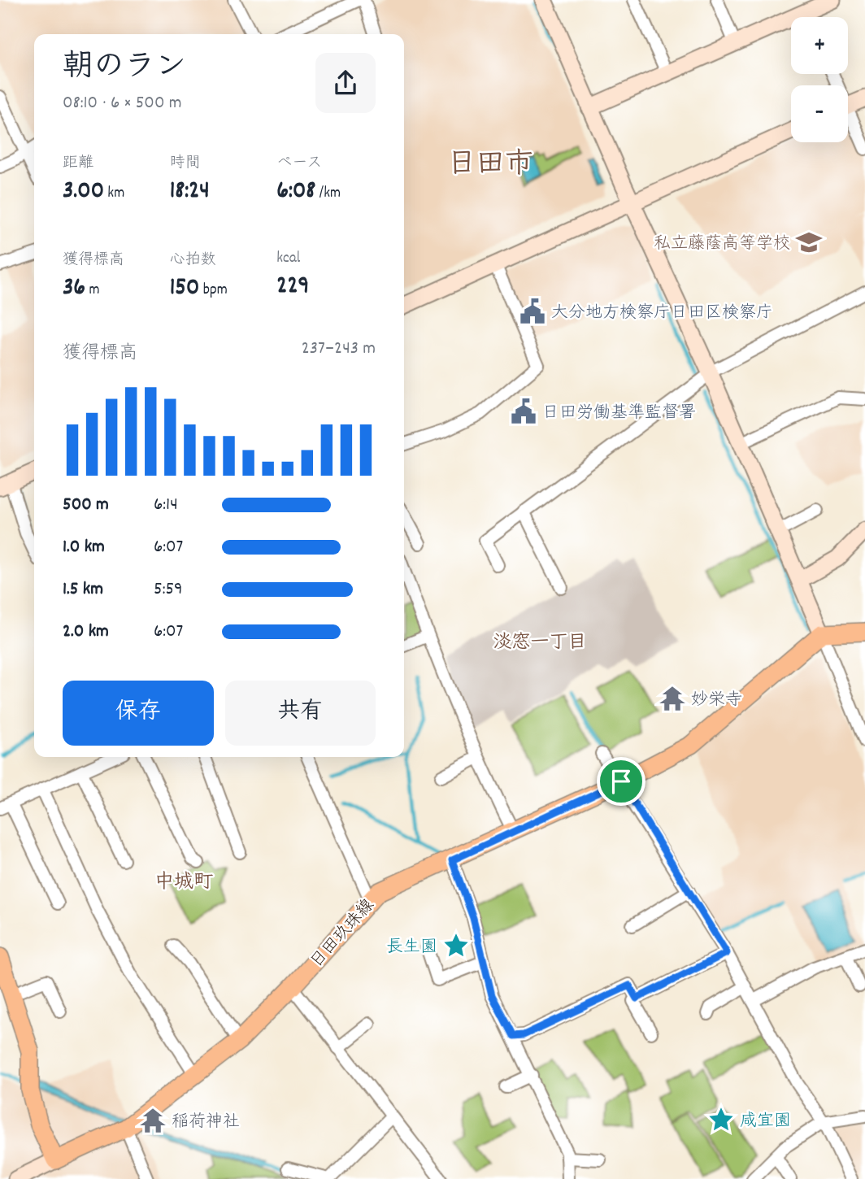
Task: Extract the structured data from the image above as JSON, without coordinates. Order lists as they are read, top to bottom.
{
  "streets": {
    "main road": ["日田玖珠線"]
  },
  "districts": ["日田市", "淡窓一丁目", "中城町"],
  "places": {
    "school or university": ["私立藤蔭高等学校"],
    "public building": ["大分地方検察庁日田区検察庁", "日田労働基準監督署"],
    "temple": ["妙栄寺", "稲荷神社"],
    "place": ["長生園", "咸宜園"]
  },
  "page": {
    "map_buttons": ["+", "−"],
    "heading": ["朝のラン", "08:10 · 6 × 500 m"],
    "stats": [
      ["距離", "3.00 km"],
      ["時間", "18:24"],
      ["ペース", "6:08 /km"],
      ["獲得標高", "36 m"],
      ["心拍数", "150 bpm"],
      ["kcal", "229"]
    ],
    "chart": ["獲得標高", "237–243 m"],
    "list": [
      {
        "name": "500 m",
        "note": "6:14"
      },
      {
        "name": "1.0 km",
        "note": "6:07"
      },
      {
        "name": "1.5 km",
        "note": "5:59"
      },
      {
        "name": "2.0 km",
        "note": "6:07"
      }
    ],
    "buttons": ["保存", "共有"]
  }
}
